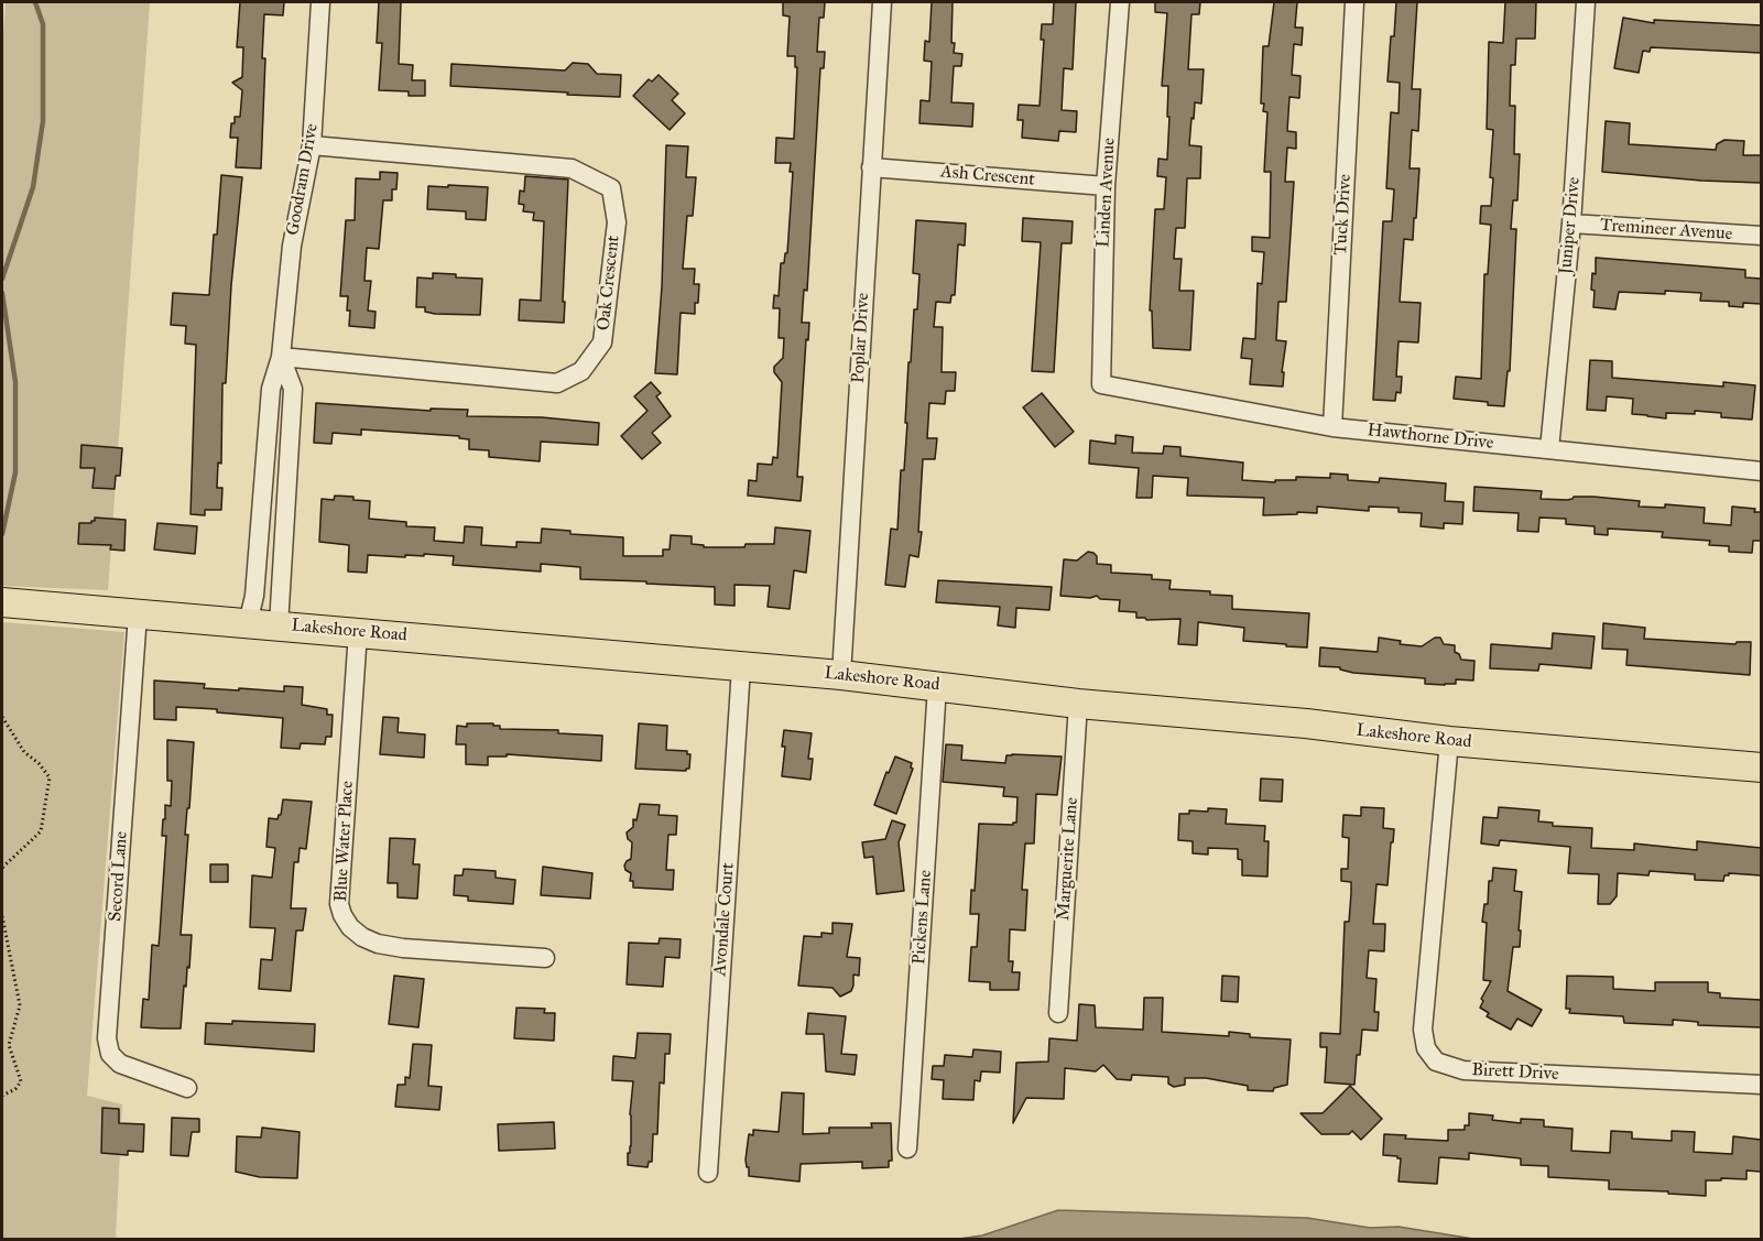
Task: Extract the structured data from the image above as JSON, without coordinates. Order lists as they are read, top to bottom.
{
  "streets": {
    "main road": ["Lakeshore Road"],
    "street": [
      "Ash Crescent",
      "Goodram Drive",
      "Linden Avenue",
      "Tuck Drive",
      "Juniper Drive",
      "Tremineer Avenue",
      "Oak Crescent",
      "Poplar Drive",
      "Hawthorne Drive",
      "Blue Water Place",
      "Marguerite Lane",
      "Secord Lane",
      "Pickens Lane",
      "Avondale Court",
      "Birett Drive"
    ]
  },
  "crossings": [
    ["Ash Crescent", "Linden Avenue"],
    ["Ash Crescent", "Poplar Drive"],
    ["Goodram Drive", "Oak Crescent"],
    ["Goodram Drive", "Lakeshore Road"],
    ["Linden Avenue", "Hawthorne Drive"],
    ["Tuck Drive", "Hawthorne Drive"],
    ["Juniper Drive", "Tremineer Avenue"],
    ["Juniper Drive", "Hawthorne Drive"],
    ["Poplar Drive", "Lakeshore Road"],
    ["Lakeshore Road", "Blue Water Place"],
    ["Lakeshore Road", "Marguerite Lane"],
    ["Lakeshore Road", "Secord Lane"],
    ["Lakeshore Road", "Pickens Lane"],
    ["Lakeshore Road", "Avondale Court"],
    ["Lakeshore Road", "Birett Drive"]
  ]
}
